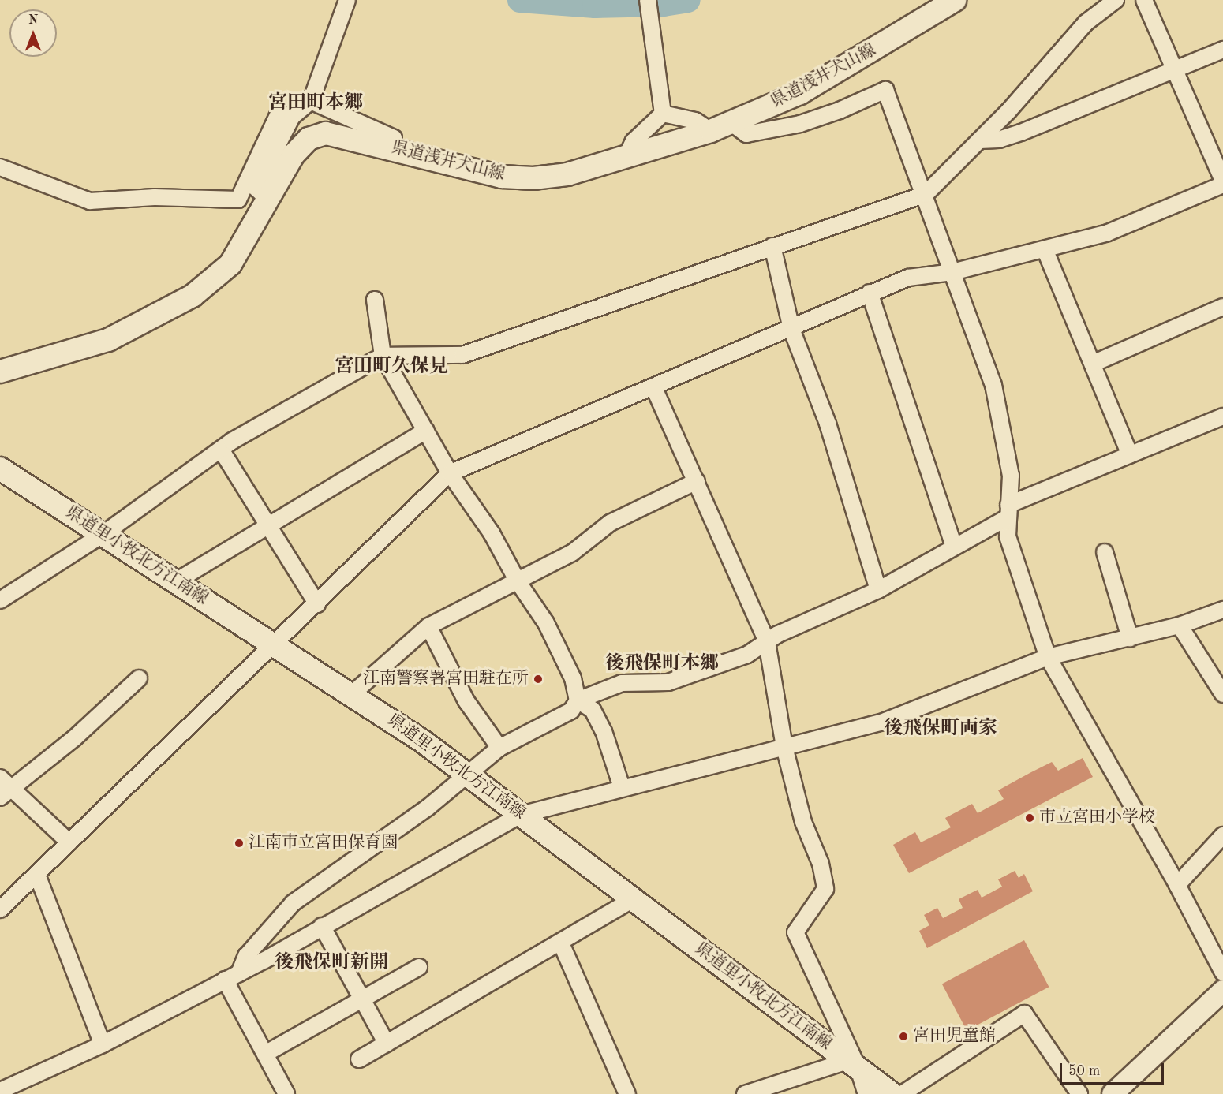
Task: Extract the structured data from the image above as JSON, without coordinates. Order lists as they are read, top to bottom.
{
  "streets": {
    "main road": ["県道浅井犬山線", "県道里小牧北方江南線"]
  },
  "districts": [
    "宮田町本郷",
    "宮田町久保見",
    "後飛保町本郷",
    "後飛保町両家",
    "後飛保町新開"
  ],
  "places": [
    "江南警察署宮田駐在所",
    "市立宮田小学校",
    "江南市立宮田保育園",
    "宮田児童館"
  ],
  "scale_bar": "50 m",
  "north": "top"
}
